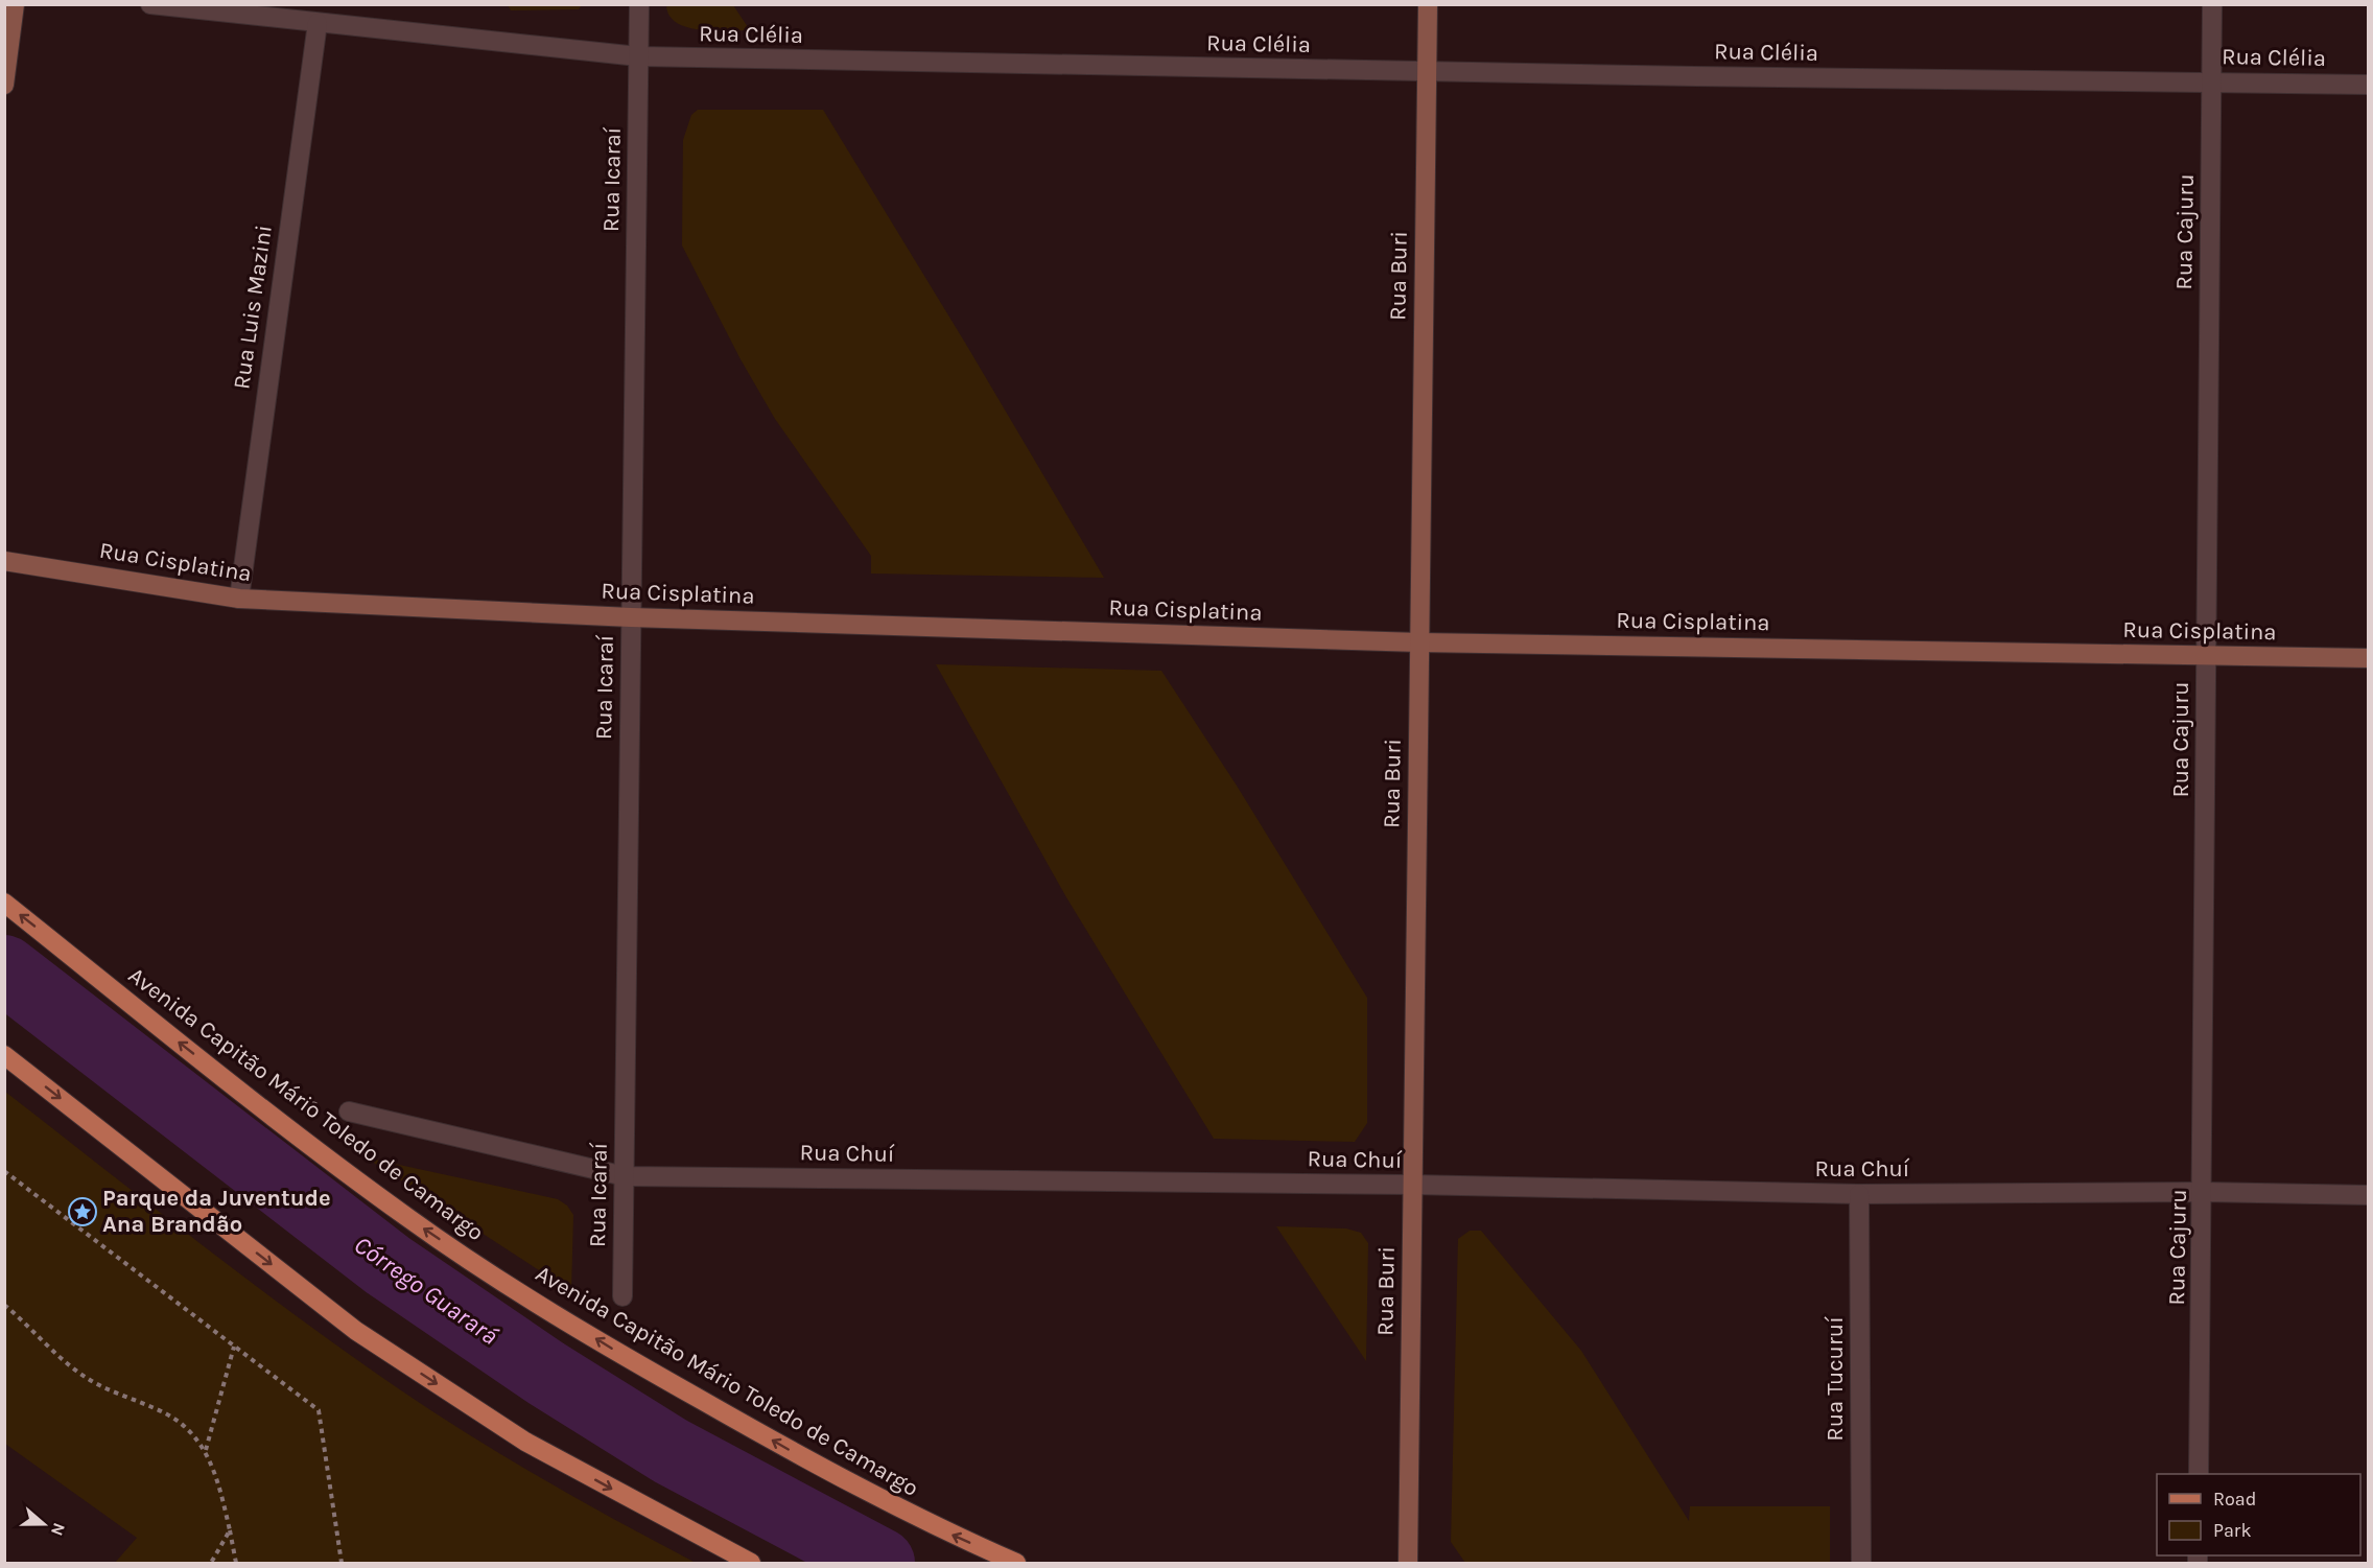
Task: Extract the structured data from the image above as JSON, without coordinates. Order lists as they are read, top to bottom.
{
  "streets": {
    "main road": ["Avenida Capitão Mário Toledo de Camargo"],
    "street": [
      "Rua Clélia",
      "Rua Icaraí",
      "Rua Cajuru",
      "Rua Buri",
      "Rua Luis Mazini",
      "Rua Cisplatina",
      "Rua Chuí",
      "Rua Tucuruí"
    ]
  },
  "crossings": [
    ["Rua Clélia", "Rua Icaraí"],
    ["Rua Clélia", "Rua Cajuru"],
    ["Rua Clélia", "Rua Buri"],
    ["Rua Clélia", "Rua Luis Mazini"],
    ["Rua Icaraí", "Rua Cisplatina"],
    ["Rua Icaraí", "Rua Chuí"],
    ["Rua Cajuru", "Rua Cisplatina"],
    ["Rua Cajuru", "Rua Chuí"],
    ["Rua Buri", "Rua Cisplatina"],
    ["Rua Buri", "Rua Chuí"],
    ["Rua Luis Mazini", "Rua Cisplatina"],
    ["Rua Chuí", "Rua Tucuruí"]
  ],
  "water": ["Córrego Guarará"],
  "places": {
    "place": ["Parque da Juventude Ana Brandão"]
  },
  "legend": ["Road", "Park"],
  "north": "right"
}
